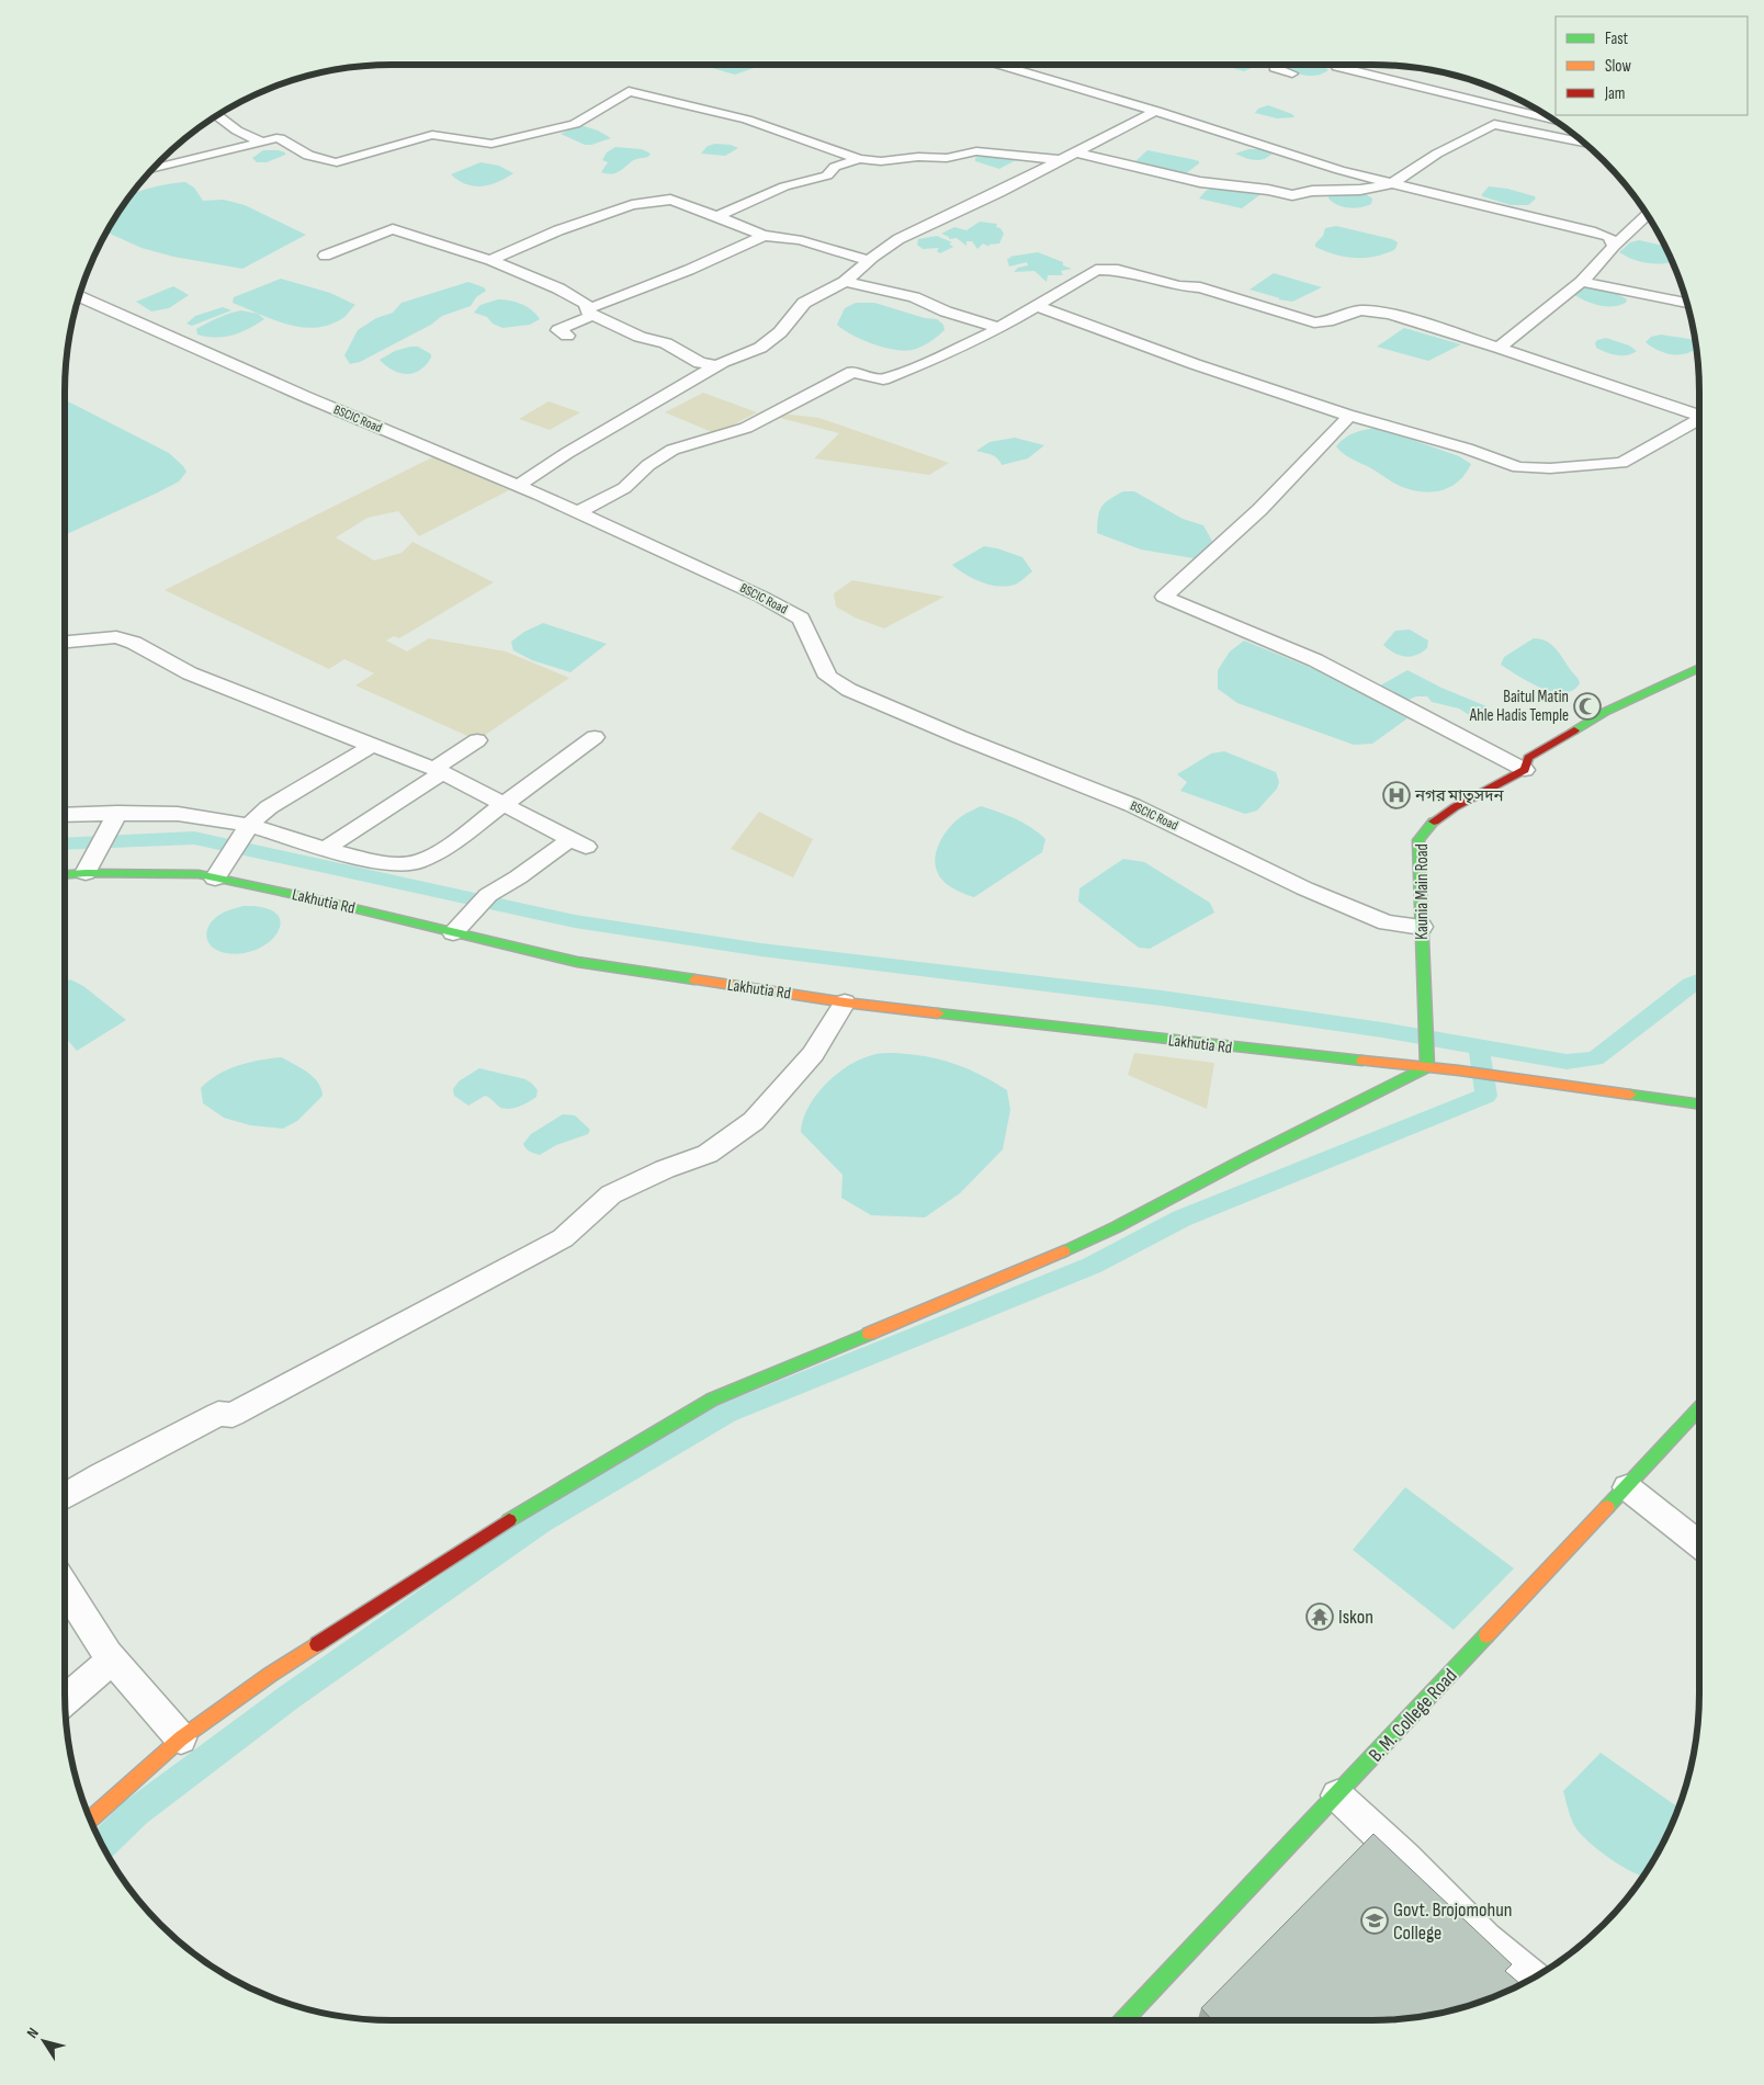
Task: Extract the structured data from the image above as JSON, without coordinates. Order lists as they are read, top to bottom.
{
  "streets": {
    "street": [
      "BSCIC Road",
      "Kaunia Main Road",
      "Lakhutia Rd",
      "B. M. College Road"
    ]
  },
  "crossings": [
    ["BSCIC Road", "Kaunia Main Road"],
    ["Kaunia Main Road", "Lakhutia Rd"]
  ],
  "places": {
    "mosque": ["Baitul Matin Ahle Hadis Temple"],
    "hospital": ["নগর মাতৃসদন"],
    "temple": ["Iskon"],
    "school or university": ["Govt. Brojomohun College"]
  },
  "legend": ["Fast", "Slow", "Jam"],
  "north": "top left"
}
